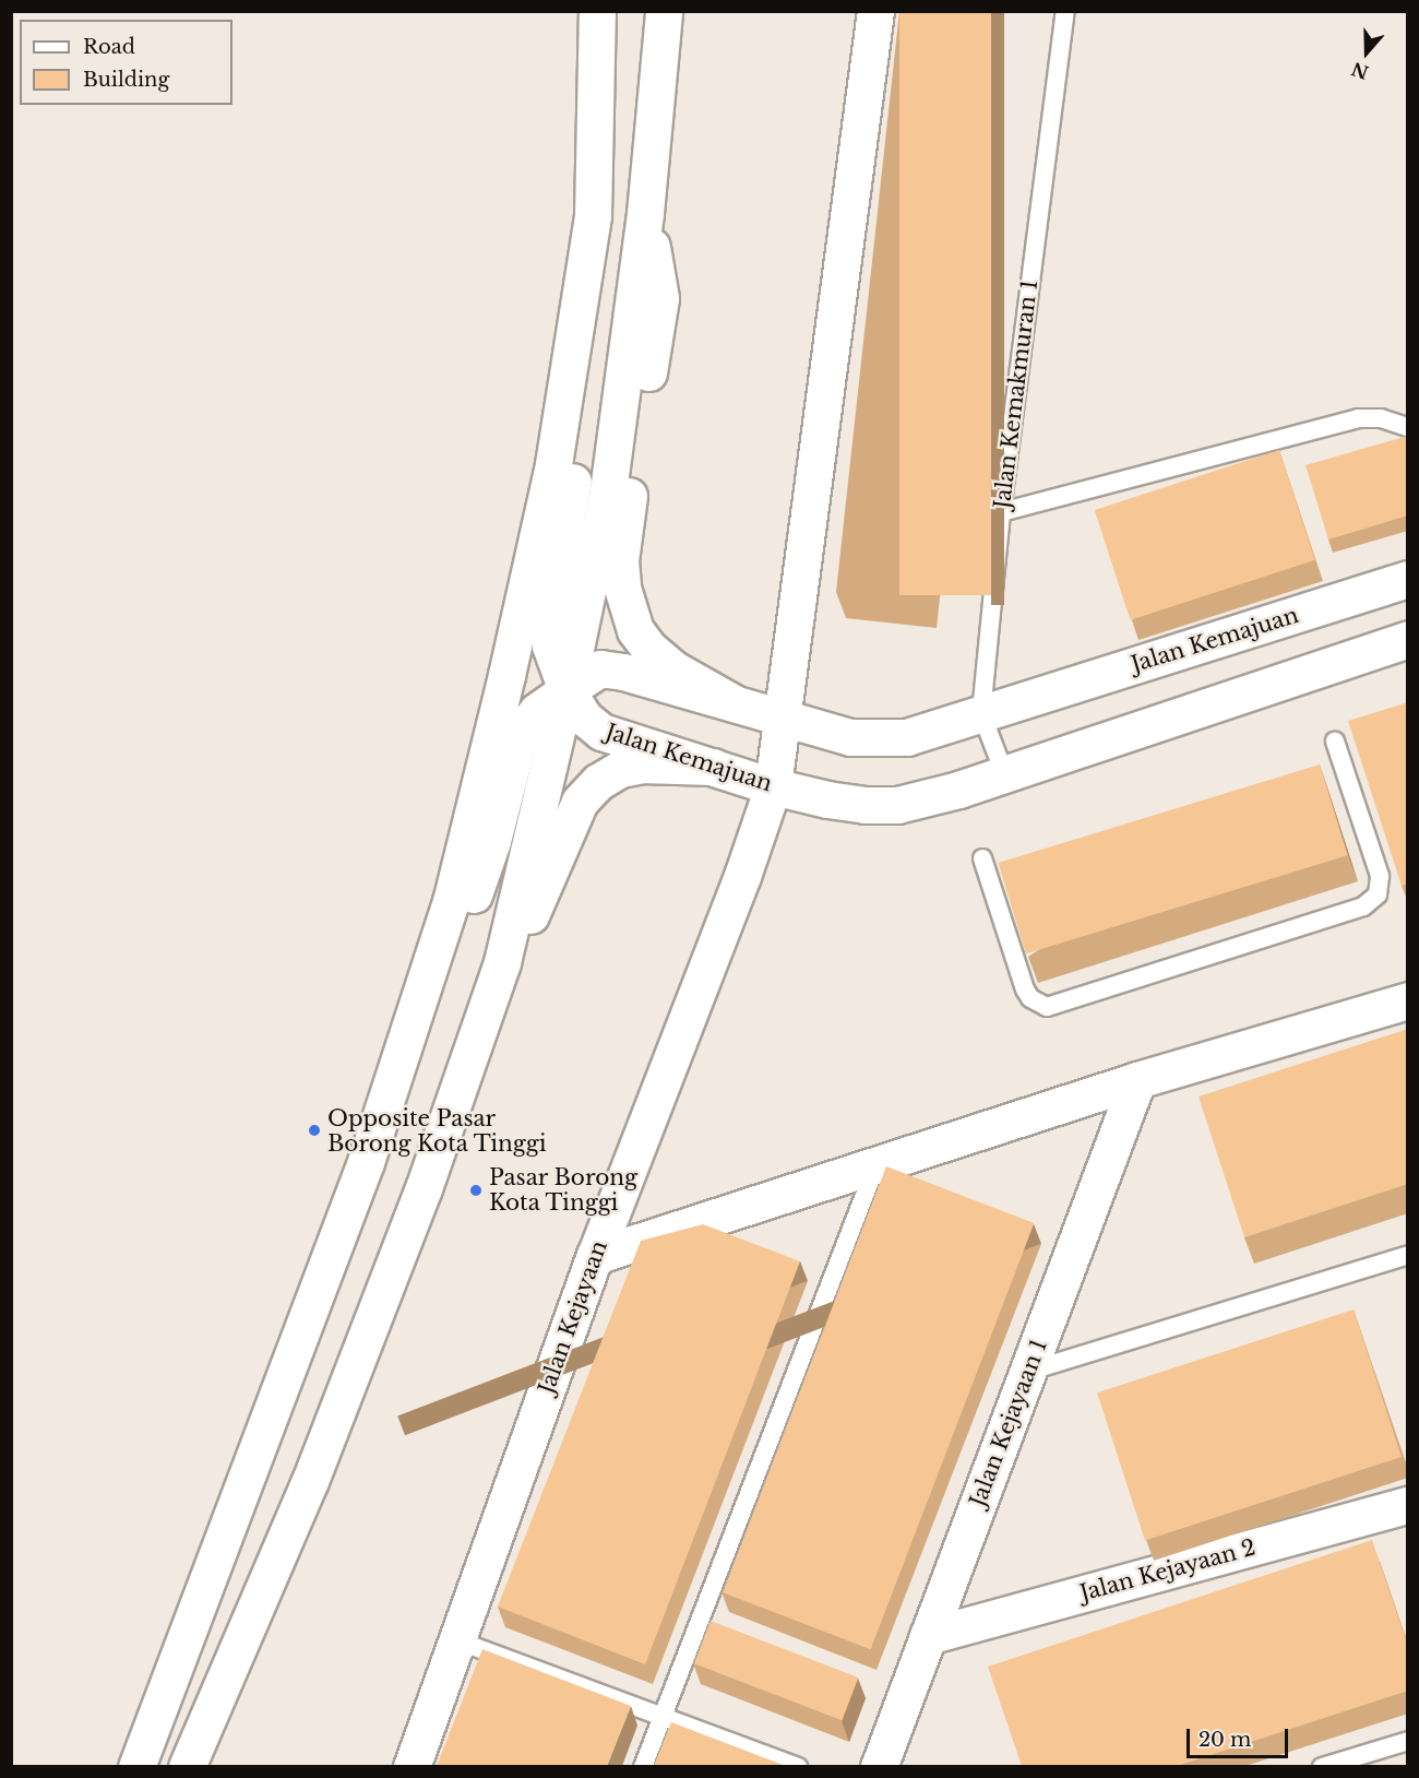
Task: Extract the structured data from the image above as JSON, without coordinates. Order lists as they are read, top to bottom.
{
  "streets": {
    "main road": [
      "Jalan Kemajuan",
      "Jalan Kejayaan",
      "Jalan Kejayaan 1",
      "Jalan Kejayaan 2"
    ],
    "lane": ["Jalan Kemakmuran 1"]
  },
  "crossings": [
    ["Jalan Kemakmuran 1", "Jalan Kemajuan"],
    ["Jalan Kemajuan", "Jalan Kejayaan"],
    ["Jalan Kejayaan 1", "Jalan Kejayaan 2"]
  ],
  "places": ["Opposite Pasar Borong Kota Tinggi", "Pasar Borong Kota Tinggi"],
  "legend": ["Road", "Building"],
  "scale_bar": "20 m",
  "north": "bottom"
}
